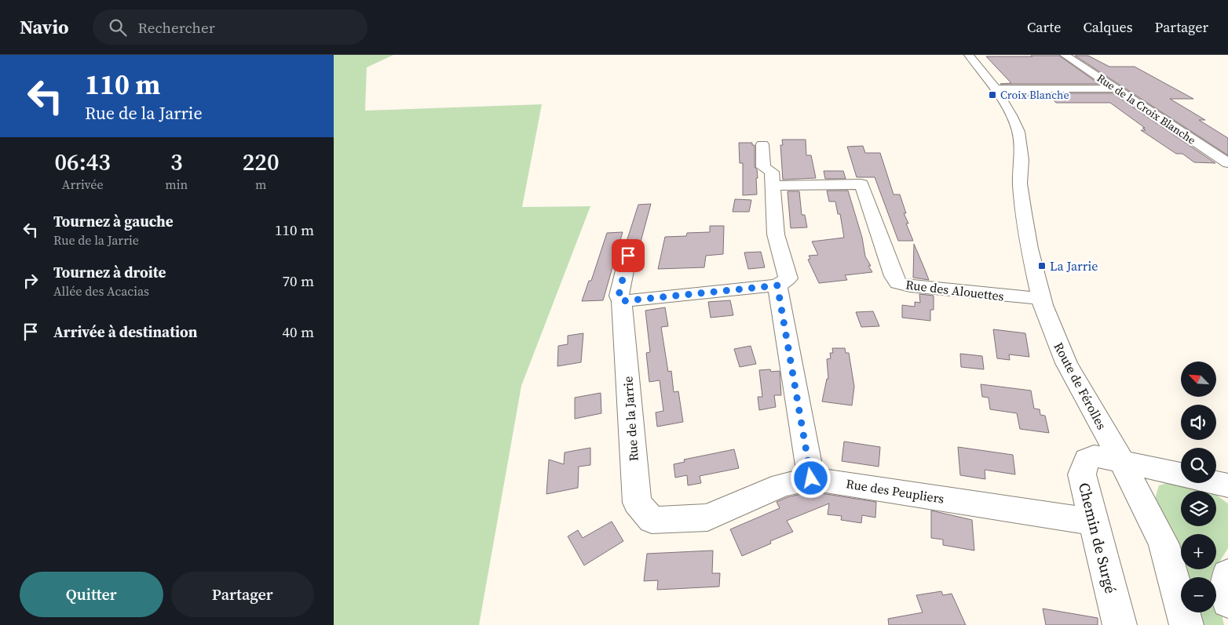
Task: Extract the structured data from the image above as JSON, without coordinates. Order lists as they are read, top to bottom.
{
  "streets": {
    "main road": [
      "Rue de la Croix Blanche",
      "Rue des Alouettes",
      "Route de Férolles",
      "Rue de la Jarrie",
      "Rue des Peupliers",
      "Chemin de Surgé"
    ]
  },
  "crossings": [
    ["Rue des Alouettes", "Route de Férolles"],
    ["Route de Férolles", "Chemin de Surgé"],
    ["Rue de la Jarrie", "Rue des Peupliers"],
    ["Rue des Peupliers", "Chemin de Surgé"]
  ],
  "places": {
    "transit": ["Croix Blanche", "La Jarrie"]
  },
  "north": "top left",
  "page": {
    "header": "Navio",
    "search": "Rechercher",
    "nav": ["Carte", "Calques", "Partager"],
    "turn": ["110 m", "Rue de la Jarrie"],
    "eta": [
      "06:43",
      "Arrivée",
      "3",
      "min",
      "220",
      "m"
    ],
    "list": [
      {
        "name": "Tournez à gauche",
        "note": "Rue de la Jarrie",
        "value": "110 m"
      },
      {
        "name": "Tournez à droite",
        "note": "Allée des Acacias",
        "value": "70 m"
      },
      {
        "name": "Arrivée à destination",
        "value": "40 m"
      }
    ],
    "map_buttons": ["+", "−"],
    "buttons": ["Quitter", "Partager"]
  }
}
